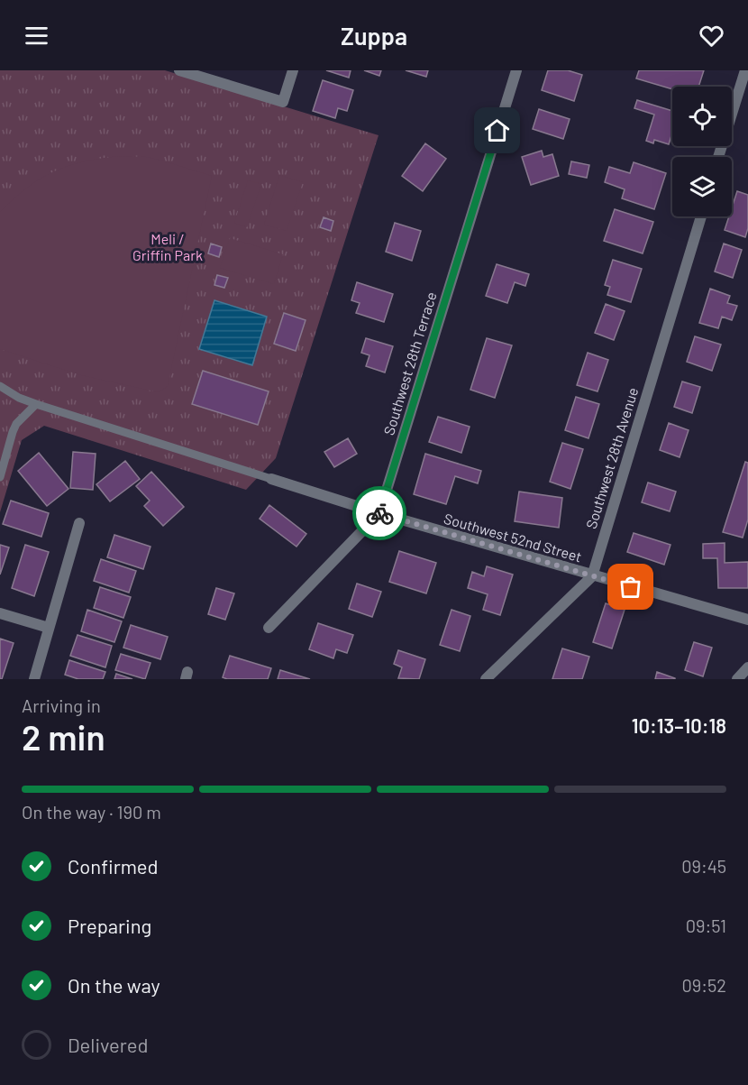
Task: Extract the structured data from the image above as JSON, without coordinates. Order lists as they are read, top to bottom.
{
  "streets": {
    "street": ["Southwest 28th Terrace", "Southwest 28th Avenue", "Southwest 52nd Street"]
  },
  "crossings": [
    ["Southwest 28th Terrace", "Southwest 52nd Street"],
    ["Southwest 28th Avenue", "Southwest 52nd Street"]
  ],
  "parks": ["Meli / Griffin Park"],
  "page": {
    "header": "Zuppa",
    "heading": ["2 min", "Arriving in", "10:13–10:18"],
    "bar": "On the way · 190 m",
    "list": [
      ["Confirmed", "09:45"],
      ["Preparing", "09:51"],
      ["On the way", "09:52"],
      "Delivered"
    ]
  }
}
